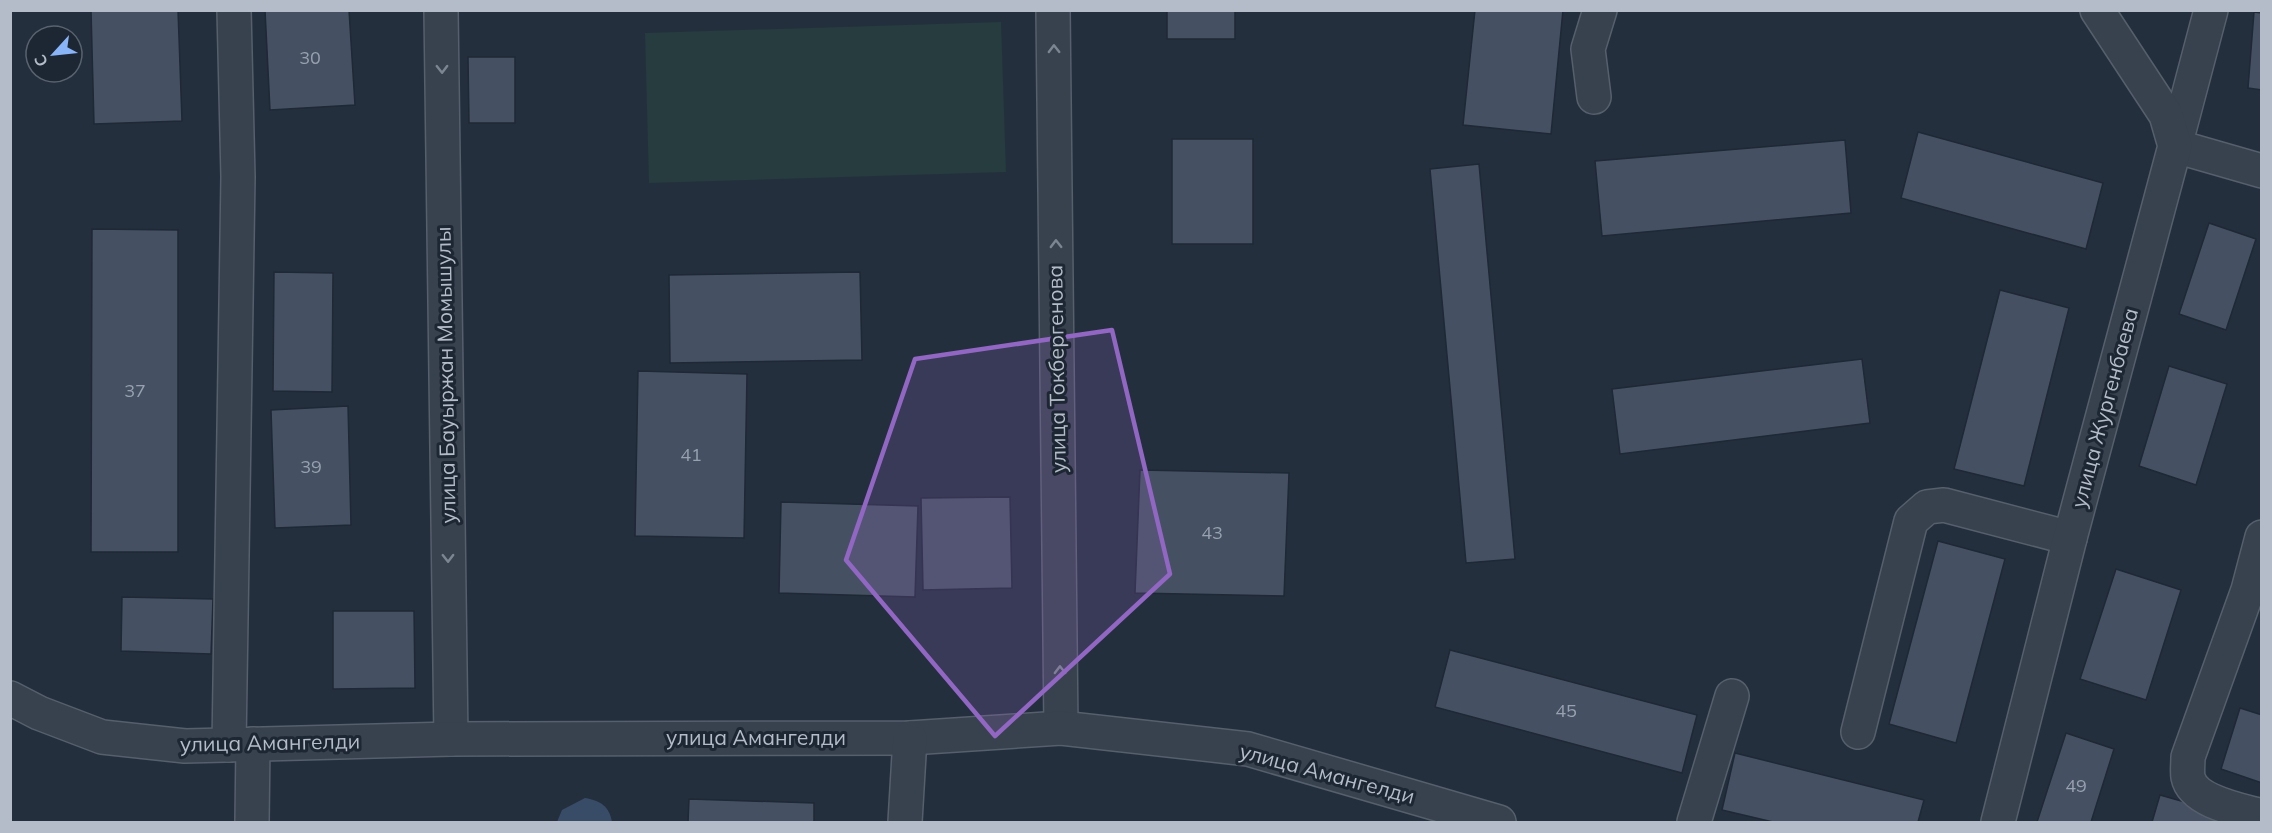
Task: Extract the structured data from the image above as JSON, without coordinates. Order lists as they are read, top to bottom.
{
  "streets": {
    "street": [
      "улица Токбергенова",
      "улица Бауыржан Момышулы",
      "улица Жургенбаева",
      "улица Амангелди"
    ]
  },
  "crossings": [
    ["улица Токбергенова", "улица Амангелди"],
    ["улица Бауыржан Момышулы", "улица Амангелди"]
  ],
  "one_way": ["улица Токбергенова"],
  "house_numbers": [
    "30",
    "37",
    "41",
    "39",
    "43",
    "45",
    "49"
  ],
  "north": "bottom left"
}
